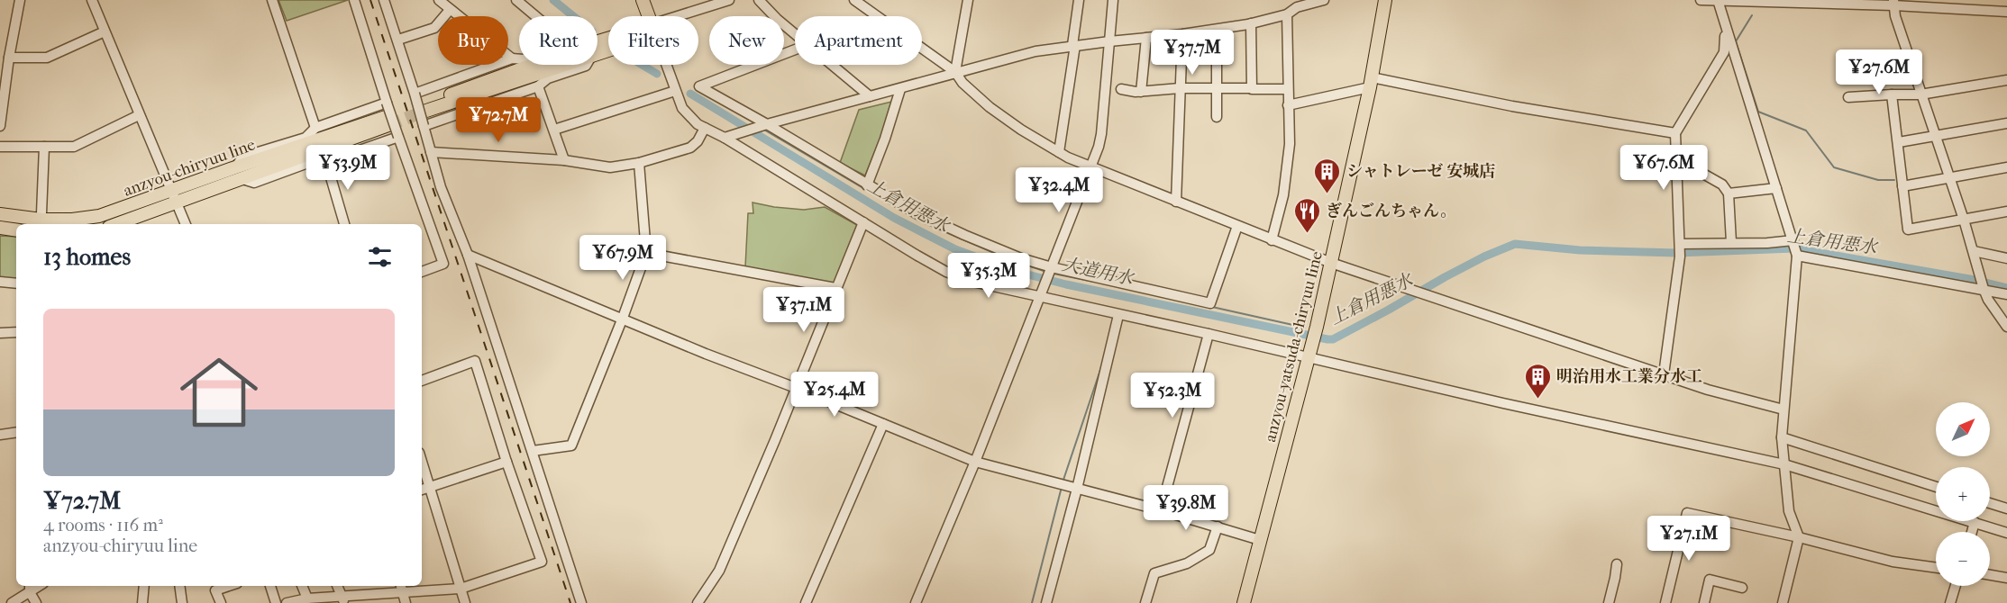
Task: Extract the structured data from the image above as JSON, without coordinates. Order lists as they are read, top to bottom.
{
  "streets": {
    "main road": ["anzyou-chiryuu line", "anzyou-yatsuda-chiryuu line"]
  },
  "water": ["上倉用悪水", "大道用水"],
  "places": {
    "building": ["シャトレーゼ 安城店", "明治用水工業分水工"],
    "restaurant": ["ぎんごんちゃん。"]
  },
  "north": "top right",
  "page": {
    "chip": [
      "Buy",
      "Rent",
      "Filters",
      "New",
      "Apartment"
    ],
    "price": [
      "¥37.7M",
      "¥27.6M",
      "¥72.7M",
      "¥53.9M",
      "¥67.6M",
      "¥32.4M",
      "¥67.9M",
      "¥35.3M",
      "¥37.1M",
      "¥25.4M",
      "¥52.3M",
      "¥39.8M",
      "¥27.1M"
    ],
    "heading": "13 homes",
    "list": [
      {
        "name": "¥72.7M",
        "note": "4 rooms · 116 m² · anzyou-chiryuu line"
      }
    ],
    "map_buttons": ["+", "−"]
  }
}
